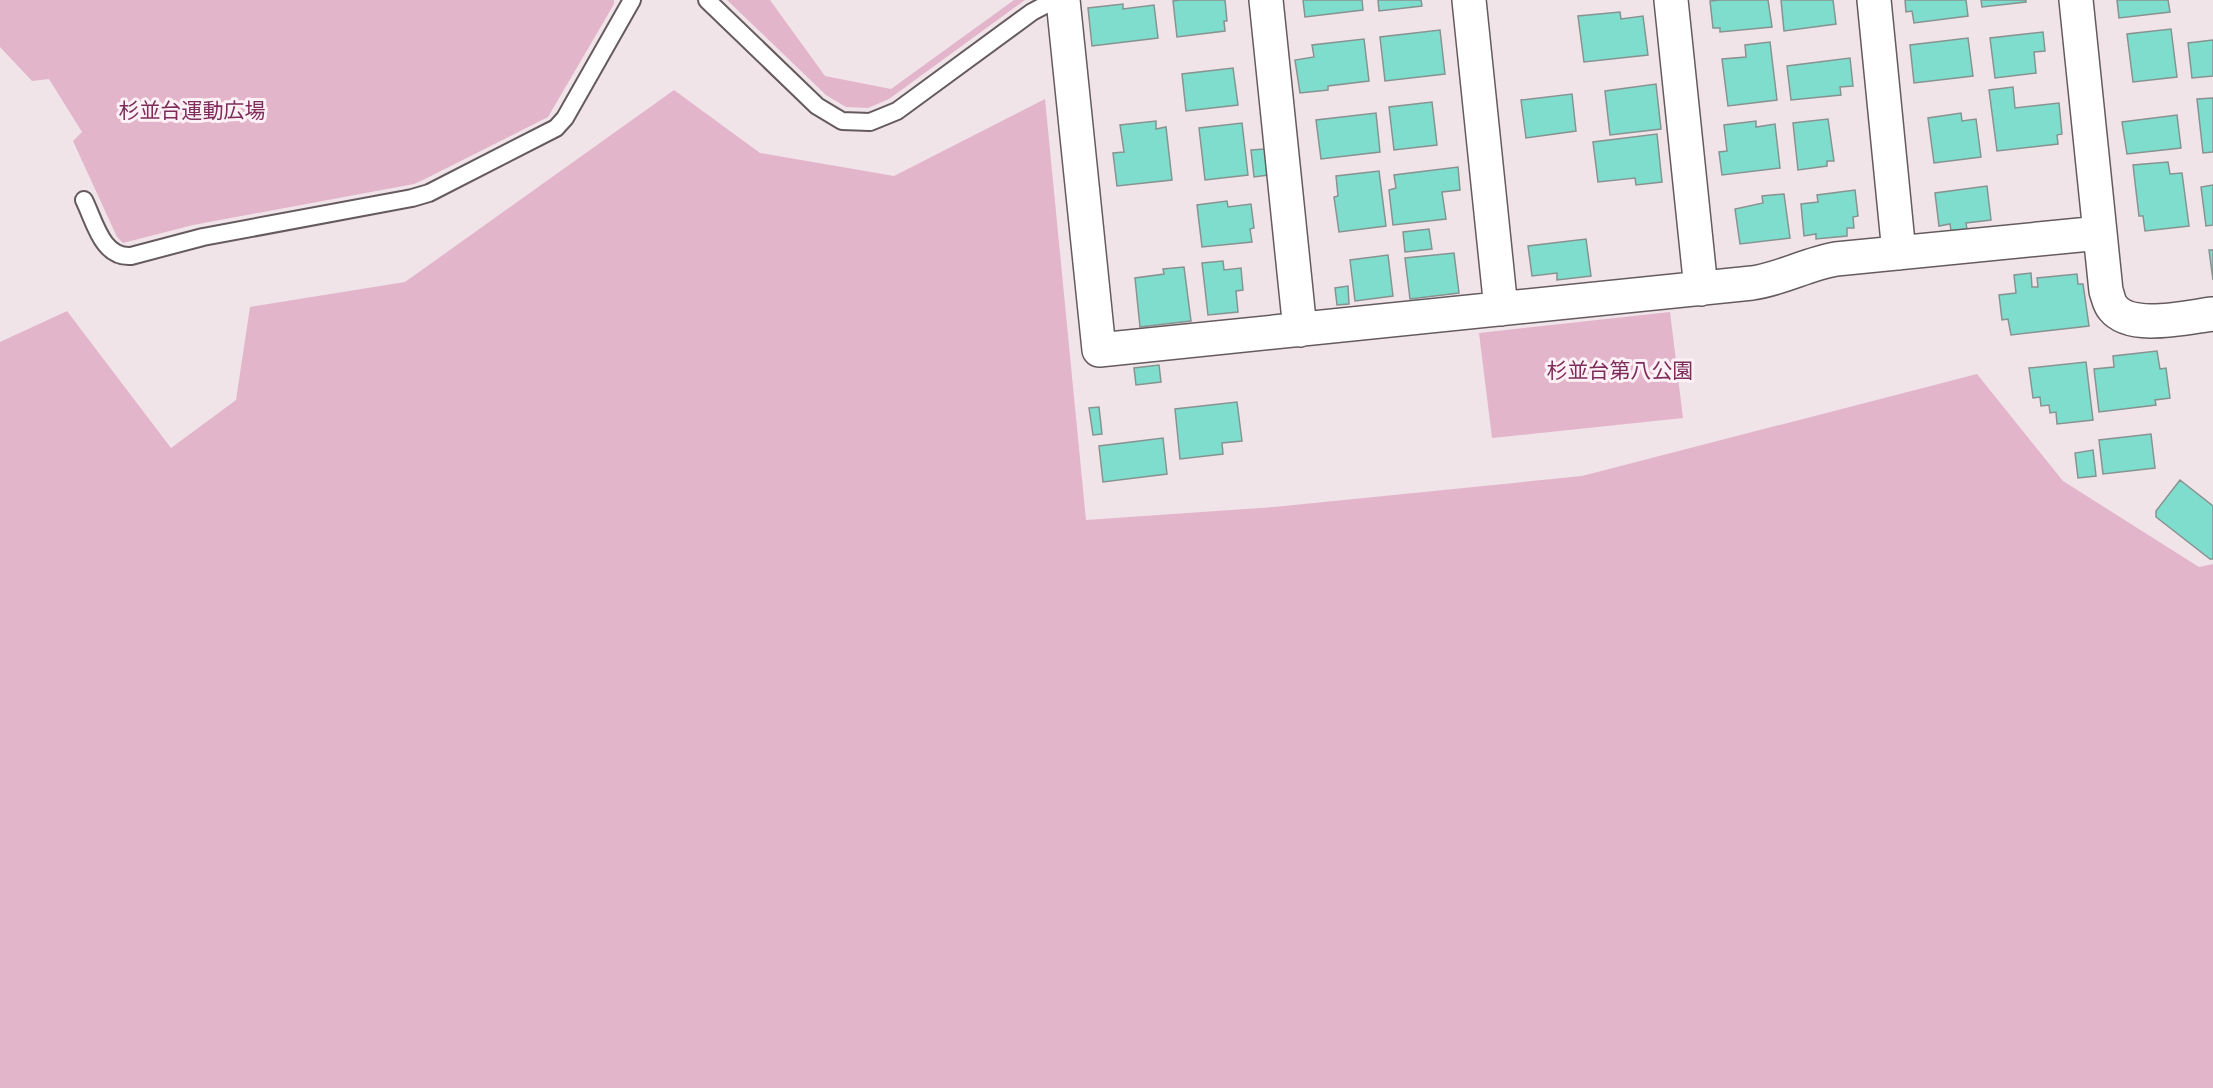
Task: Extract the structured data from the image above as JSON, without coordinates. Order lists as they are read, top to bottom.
{
  "parks": ["杉並台運動広場", "杉並台第八公園"]
}
